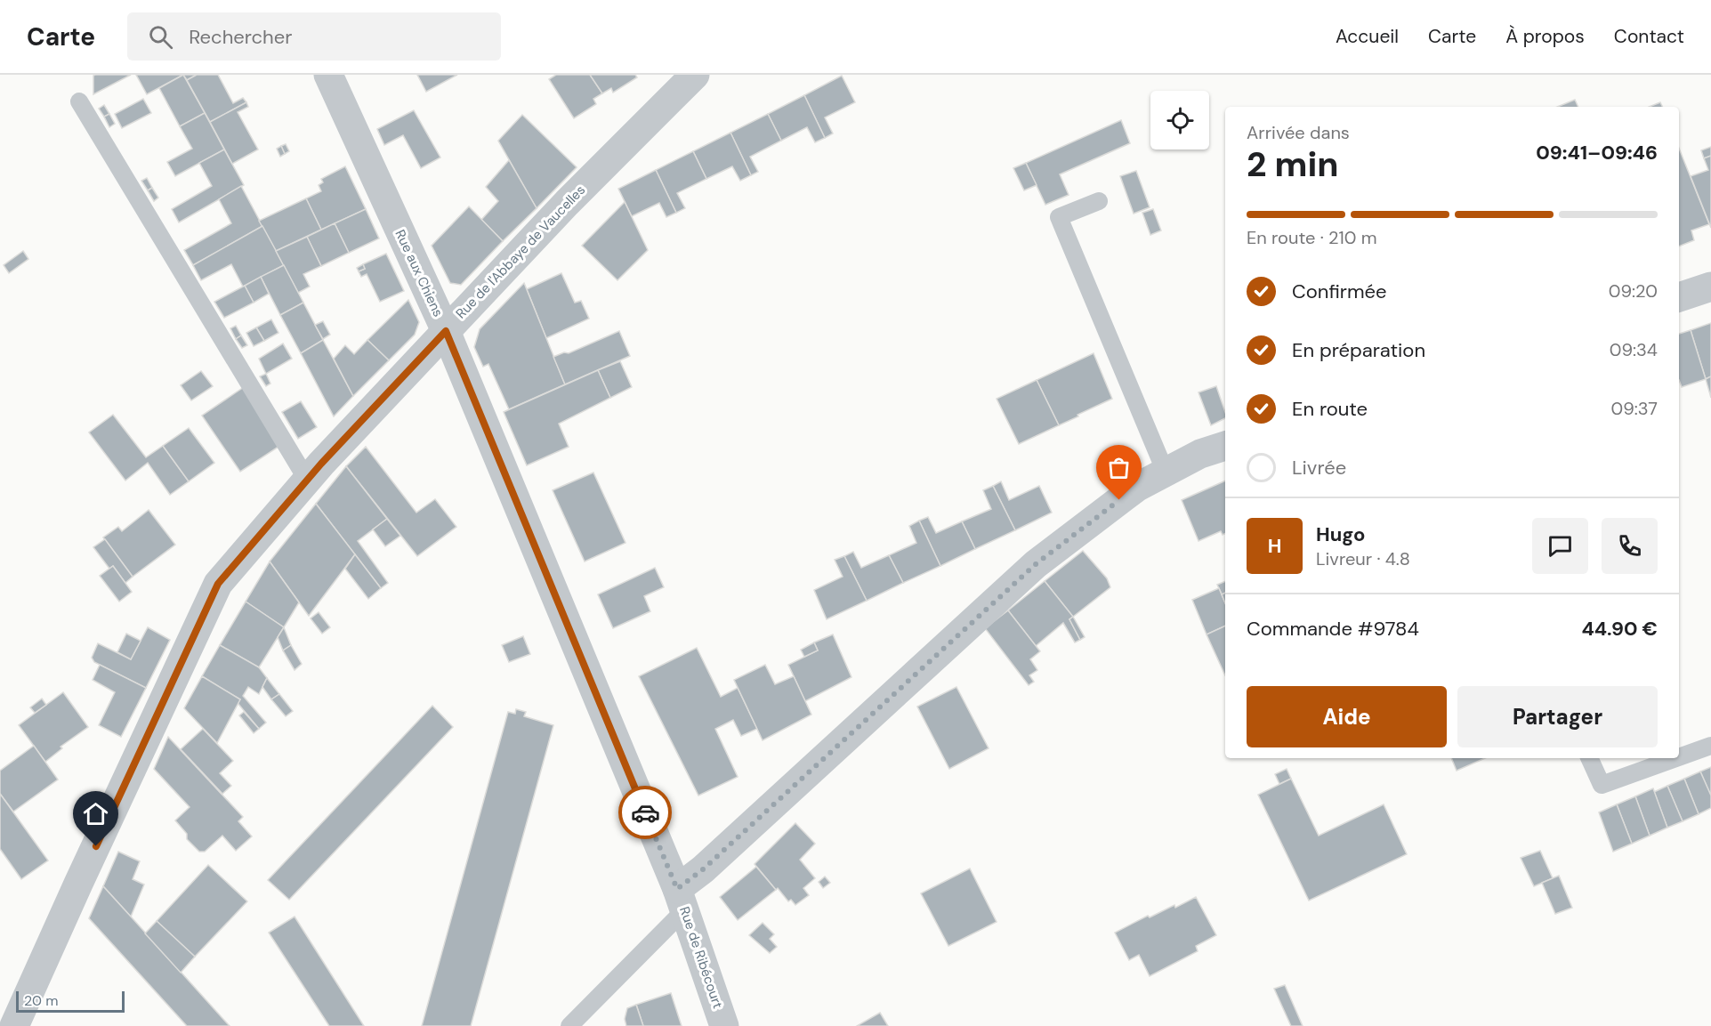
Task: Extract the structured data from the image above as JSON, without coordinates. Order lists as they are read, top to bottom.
{
  "streets": {
    "street": ["Rue de l'Abbaye de Vaucelles", "Rue aux Chiens", "Rue de Ribécourt"]
  },
  "crossings": [
    ["Rue de l'Abbaye de Vaucelles", "Rue aux Chiens"],
    ["Rue aux Chiens", "Rue de Ribécourt"]
  ],
  "scale_bar": "20 m",
  "page": {
    "header": "Carte",
    "search": "Rechercher",
    "nav": [
      "Accueil",
      "Carte",
      "À propos",
      "Contact"
    ],
    "heading": ["2 min", "Arrivée dans", "09:41–09:46"],
    "panel": [
      "Hugo",
      "Livreur · 4.8",
      "Commande #9784",
      "44.90 €"
    ],
    "bar": "En route · 210 m",
    "list": [
      ["Confirmée", "09:20"],
      ["En préparation", "09:34"],
      ["En route", "09:37"],
      "Livrée"
    ],
    "round": "H",
    "buttons": ["Aide", "Partager"],
    "scale": "20 m"
  }
}
